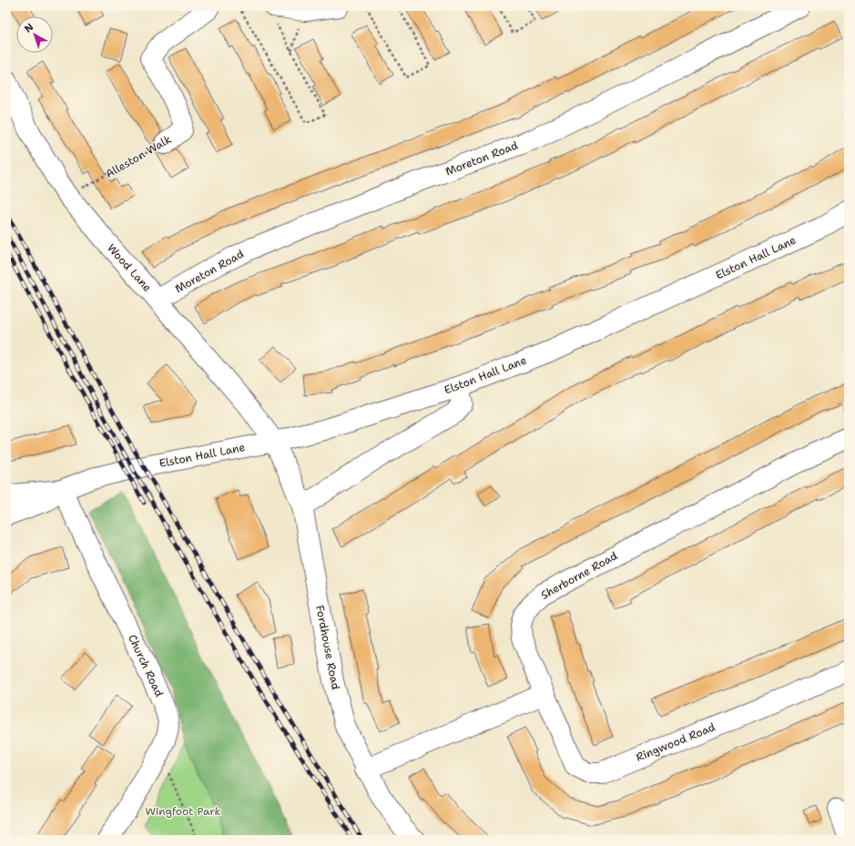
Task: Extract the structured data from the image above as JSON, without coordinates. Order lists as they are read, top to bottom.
{
  "streets": {
    "street": [
      "Alleston Walk",
      "Moreton Road",
      "Elston Hall Lane",
      "Wood Lane",
      "Sherborne Road",
      "Fordhouse Road",
      "Church Road",
      "Ringwood Road"
    ]
  },
  "crossings": [
    ["Alleston Walk", "Wood Lane"],
    ["Moreton Road", "Wood Lane"],
    ["Elston Hall Lane", "Wood Lane"],
    ["Elston Hall Lane", "Fordhouse Road"],
    ["Elston Hall Lane", "Church Road"],
    ["Wood Lane", "Fordhouse Road"],
    ["Sherborne Road", "Ringwood Road"]
  ],
  "parks": ["Wingfoot Park"],
  "north": "top left"
}
